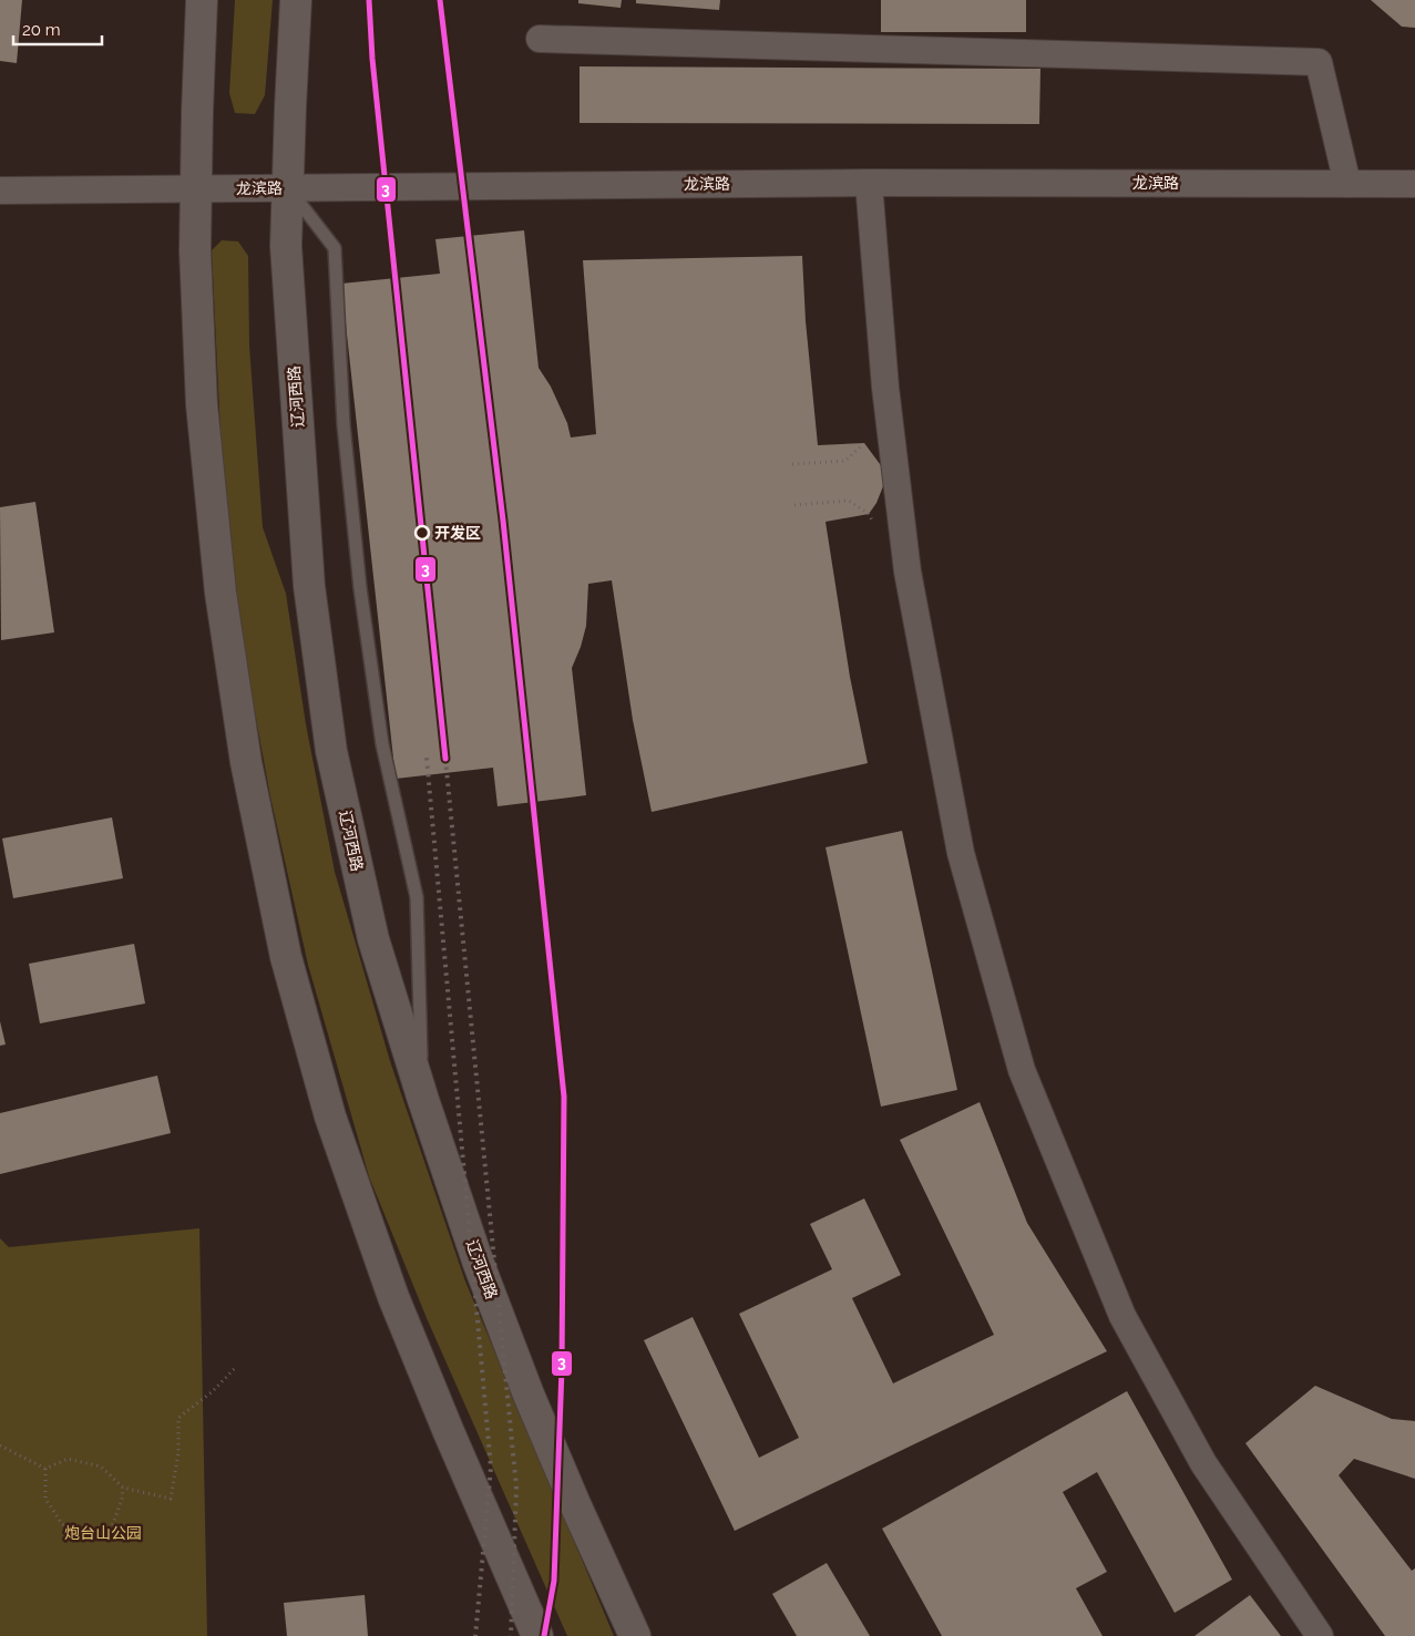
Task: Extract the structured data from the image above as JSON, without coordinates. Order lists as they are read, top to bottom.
{
  "streets": {
    "main road": ["辽河西路"],
    "street": ["龙滨路"]
  },
  "crossings": [
    ["龙滨路", "辽河西路"]
  ],
  "parks": ["炮台山公园"],
  "places": ["开发区"],
  "lines": ["transit line 3"],
  "scale_bar": "20 m"
}
